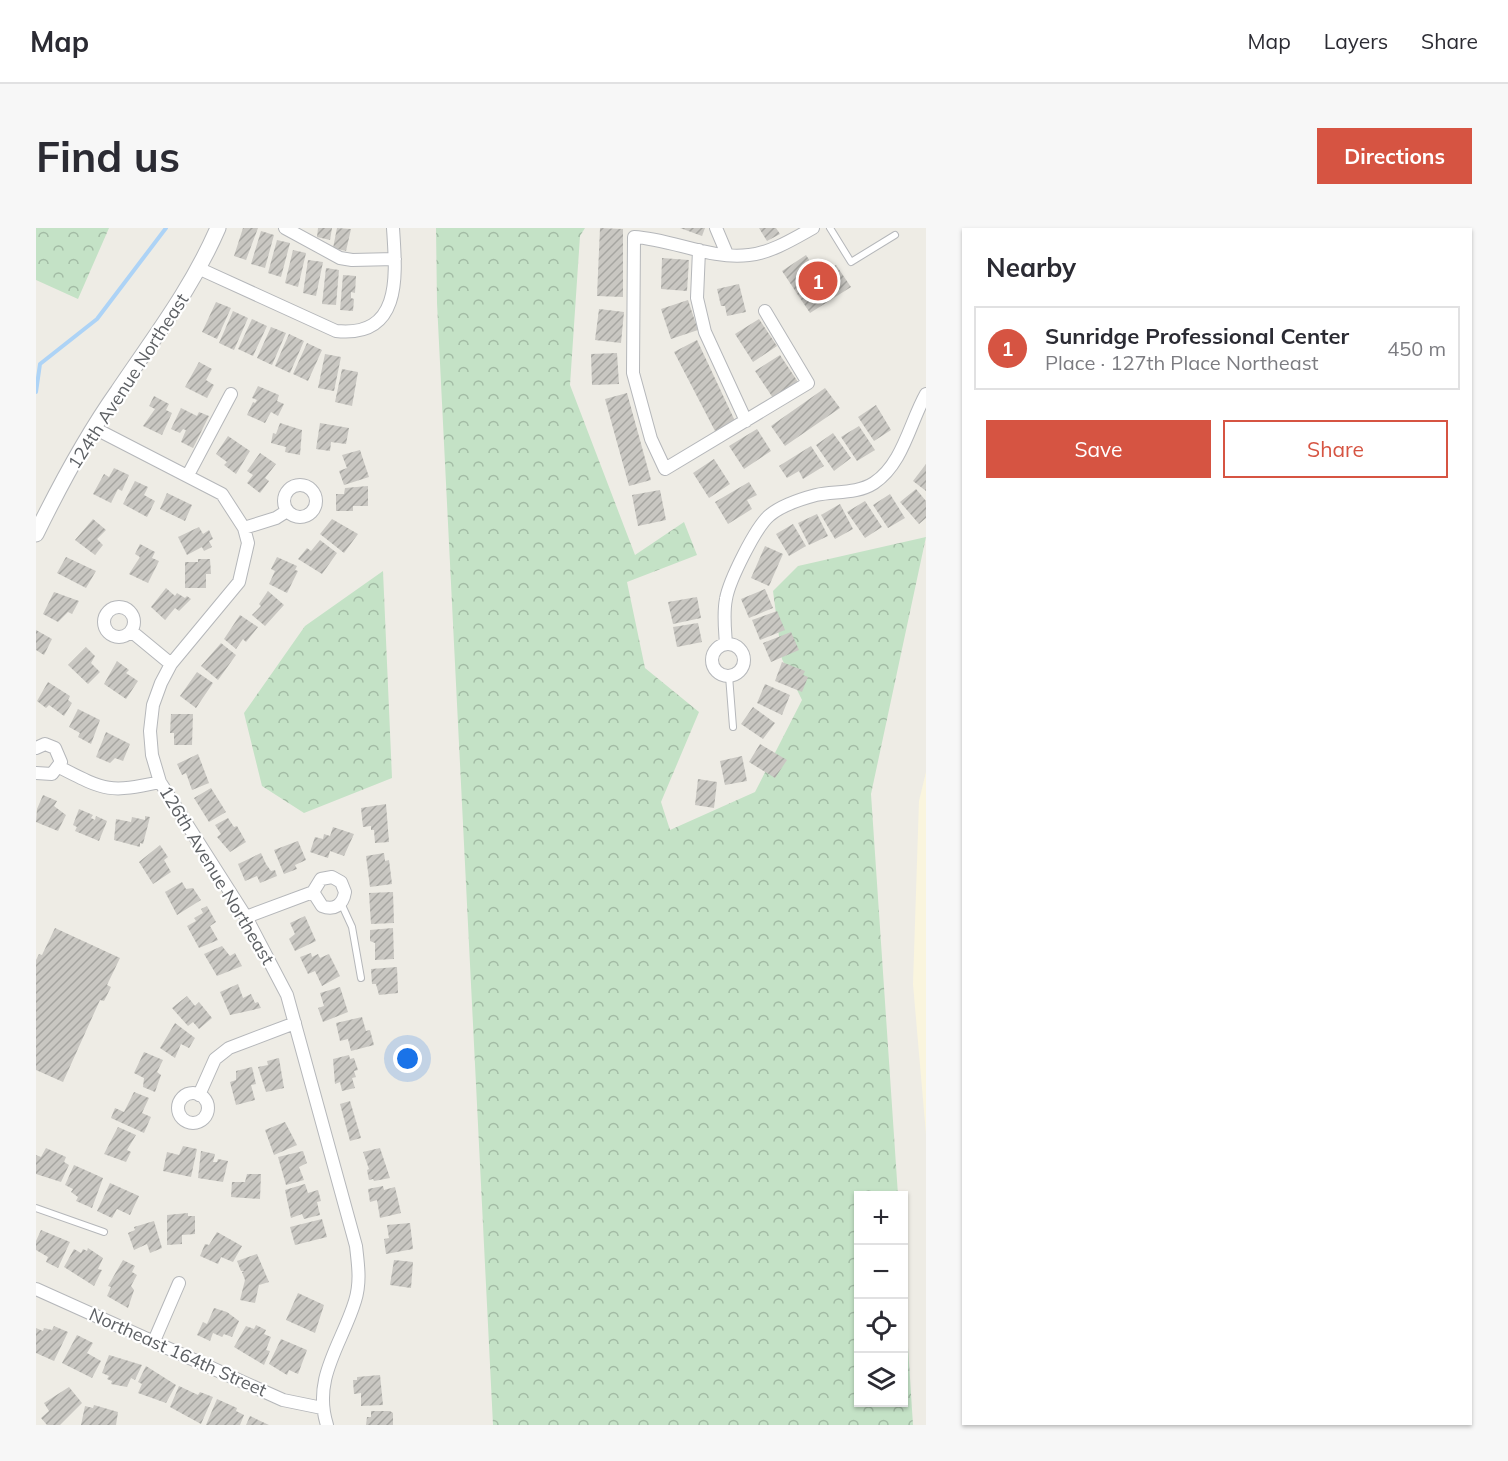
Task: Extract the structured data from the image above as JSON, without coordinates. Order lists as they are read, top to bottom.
{
  "streets": {
    "street": ["124th Avenue Northeast", "126th Avenue Northeast", "Northeast 164th Street"]
  },
  "crossings": [
    ["126th Avenue Northeast", "Northeast 164th Street"]
  ],
  "page": {
    "header": "Map",
    "nav": ["Map", "Layers", "Share"],
    "buttons": [
      "Directions",
      ["Save", "Share"]
    ],
    "title": "Find us",
    "heading": "Nearby",
    "pins": "1",
    "list": [
      {
        "mark": "1",
        "name": "Sunridge Professional Center",
        "note": "Place · 127th Place Northeast",
        "value": "450 m"
      }
    ],
    "map_buttons": ["+", "−"]
  }
}
